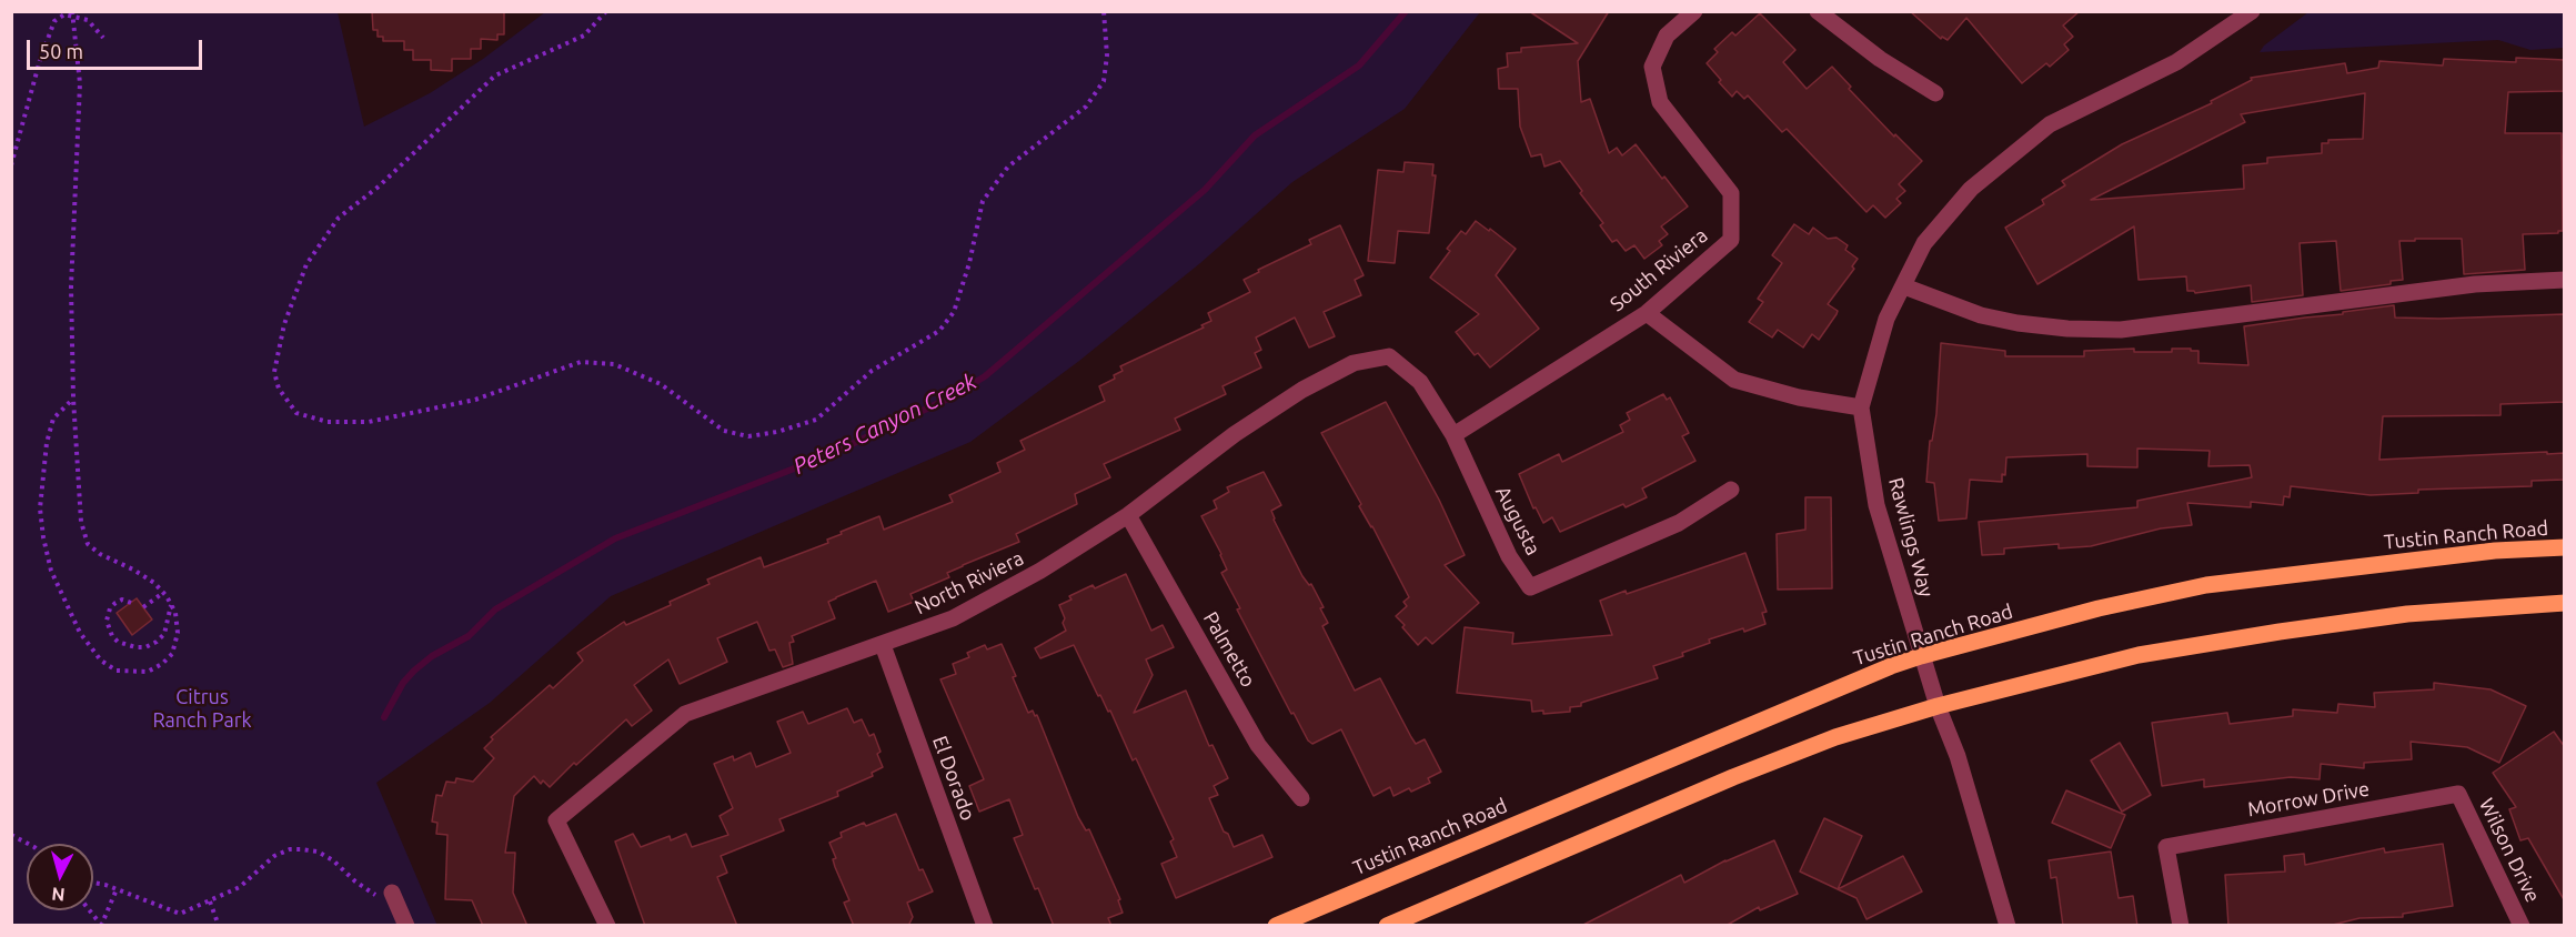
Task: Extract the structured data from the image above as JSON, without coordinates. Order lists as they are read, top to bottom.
{
  "streets": {
    "main road": ["Tustin Ranch Road"],
    "street": [
      "South Riviera",
      "Augusta",
      "Rawlings Way",
      "North Riviera",
      "Palmetto",
      "El Dorado",
      "Morrow Drive",
      "Wilson Drive"
    ]
  },
  "crossings": [
    ["South Riviera", "Augusta"],
    ["Augusta", "North Riviera"],
    ["Tustin Ranch Road", "Rawlings Way"],
    ["North Riviera", "Palmetto"],
    ["North Riviera", "El Dorado"],
    ["Morrow Drive", "Wilson Drive"]
  ],
  "water": ["Peters Canyon Creek"],
  "parks": ["Citrus Ranch Park"],
  "scale_bar": "50 m",
  "north": "bottom"
}
